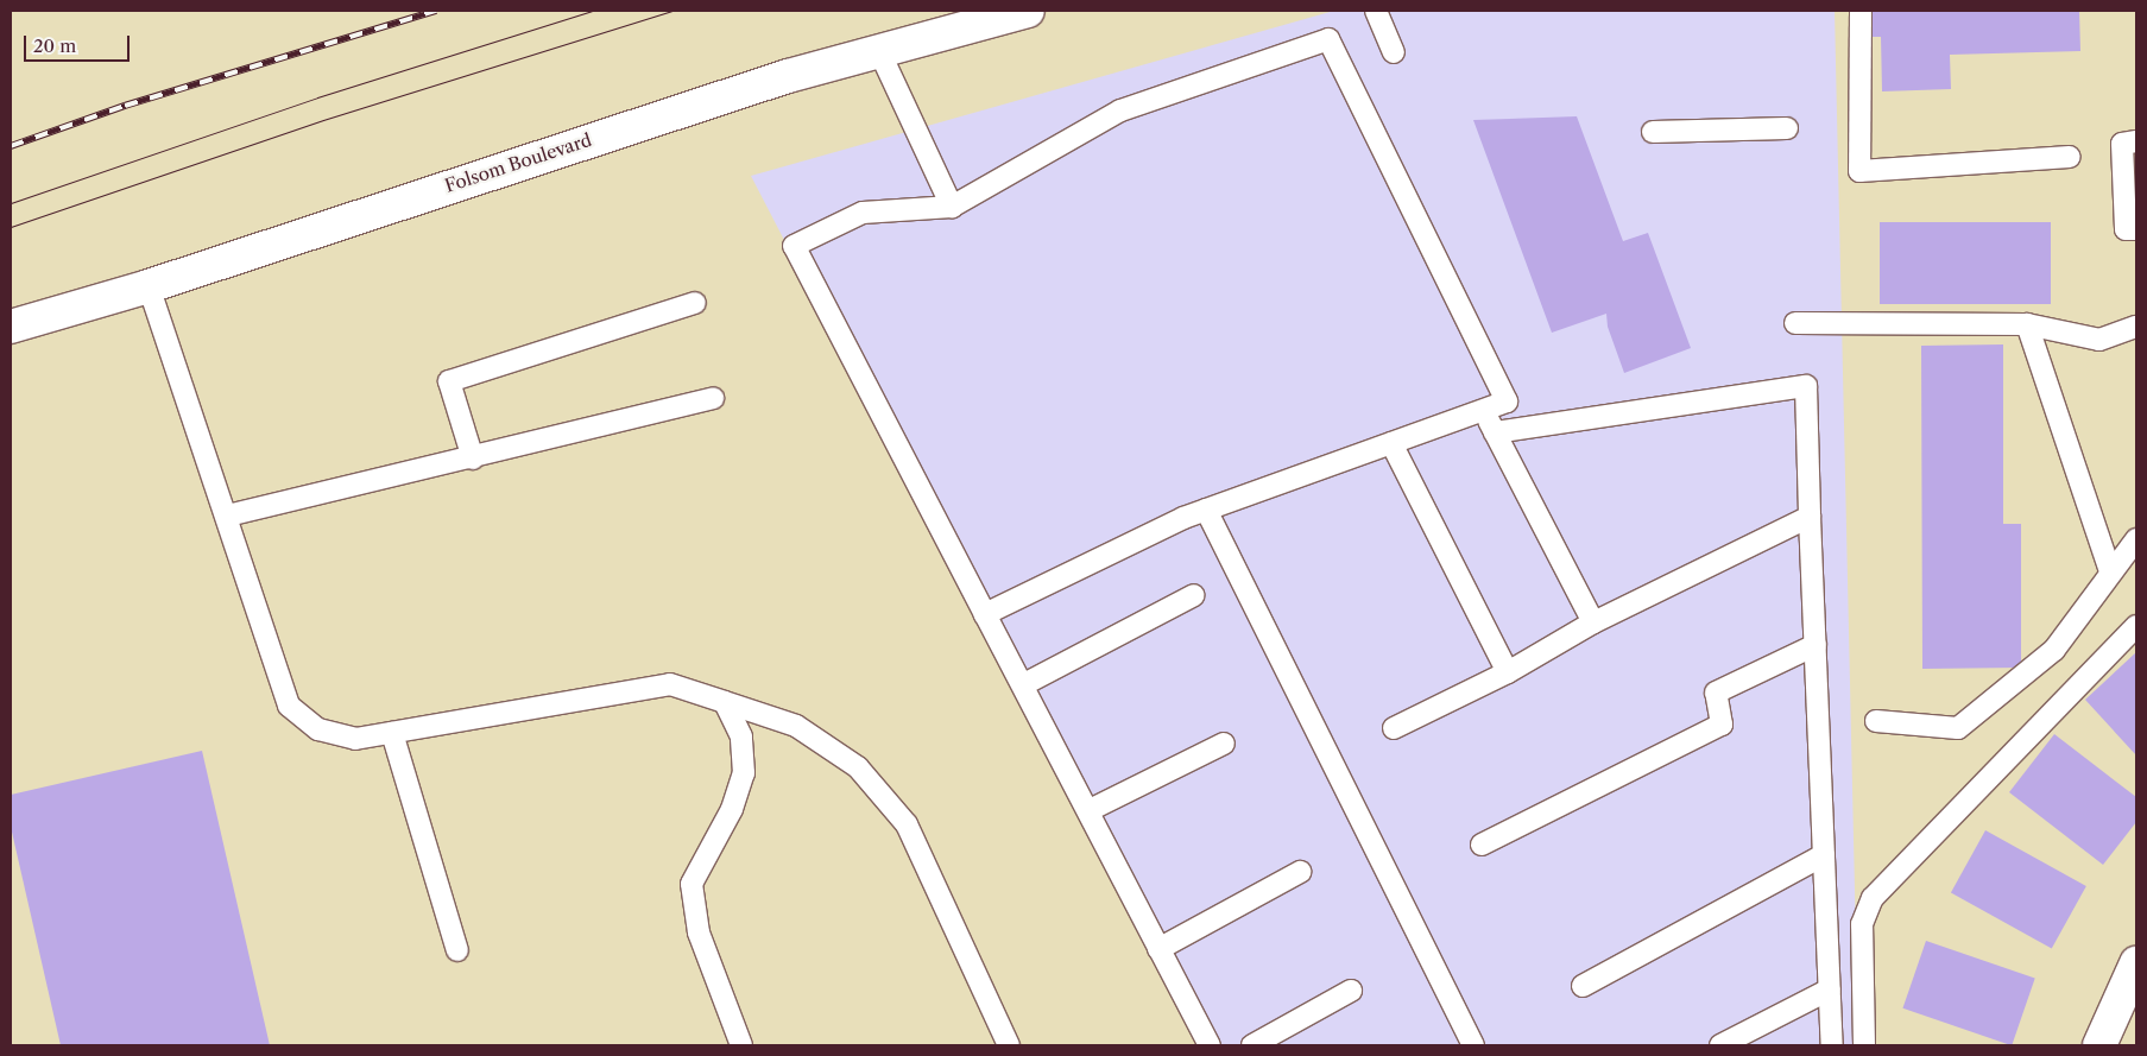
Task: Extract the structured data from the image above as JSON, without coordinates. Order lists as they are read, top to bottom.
{
  "streets": {
    "main road": ["Folsom Boulevard"]
  },
  "scale_bar": "20 m"
}
